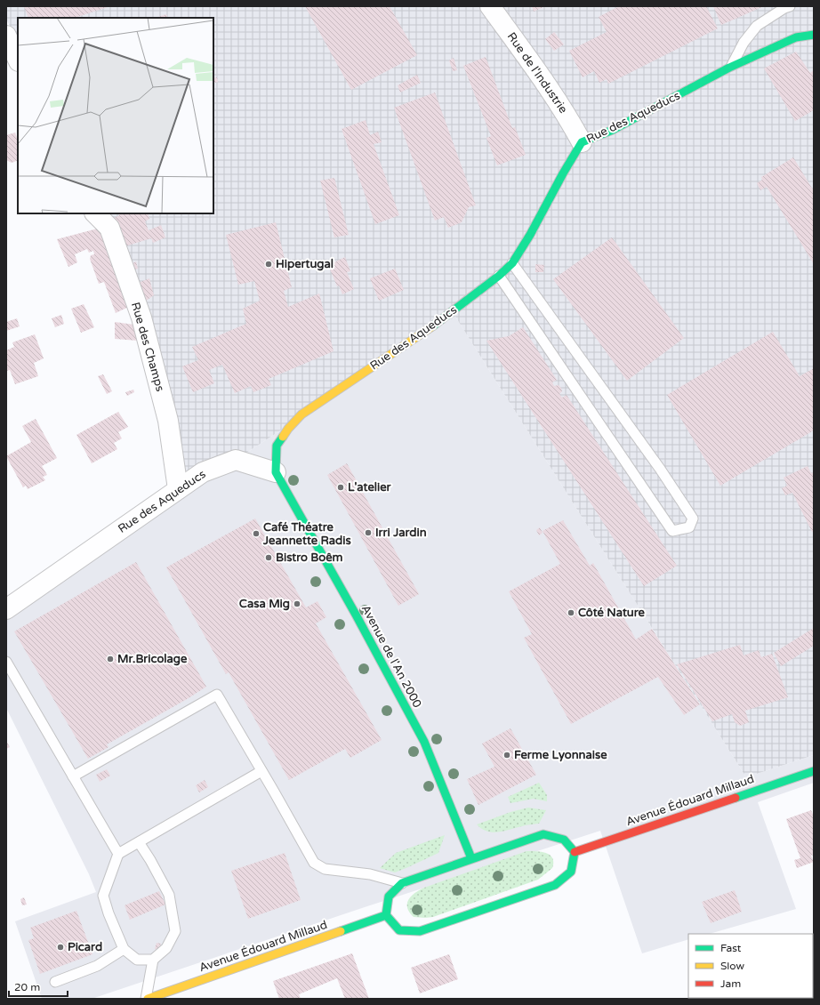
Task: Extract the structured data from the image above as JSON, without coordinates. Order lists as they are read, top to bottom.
{
  "streets": {
    "street": [
      "Rue de l'Industrie",
      "Rue des Aqueducs",
      "Rue des Champs",
      "Avenue de l'An 2000",
      "Avenue Édouard Millaud"
    ]
  },
  "crossings": [
    ["Rue de l'Industrie", "Rue des Aqueducs"],
    ["Rue des Aqueducs", "Rue des Champs"],
    ["Rue des Aqueducs", "Avenue de l'An 2000"]
  ],
  "places": [
    "Hipertugal",
    "L'atelier",
    "Irri Jardin",
    "Café Théatre Jeannette Radis",
    "Bistro Boêm",
    "Casa Mig",
    "Côté Nature",
    "Mr.Bricolage",
    "Ferme Lyonnaise",
    "Picard"
  ],
  "legend": ["Fast", "Slow", "Jam"],
  "scale_bar": "20 m"
}
